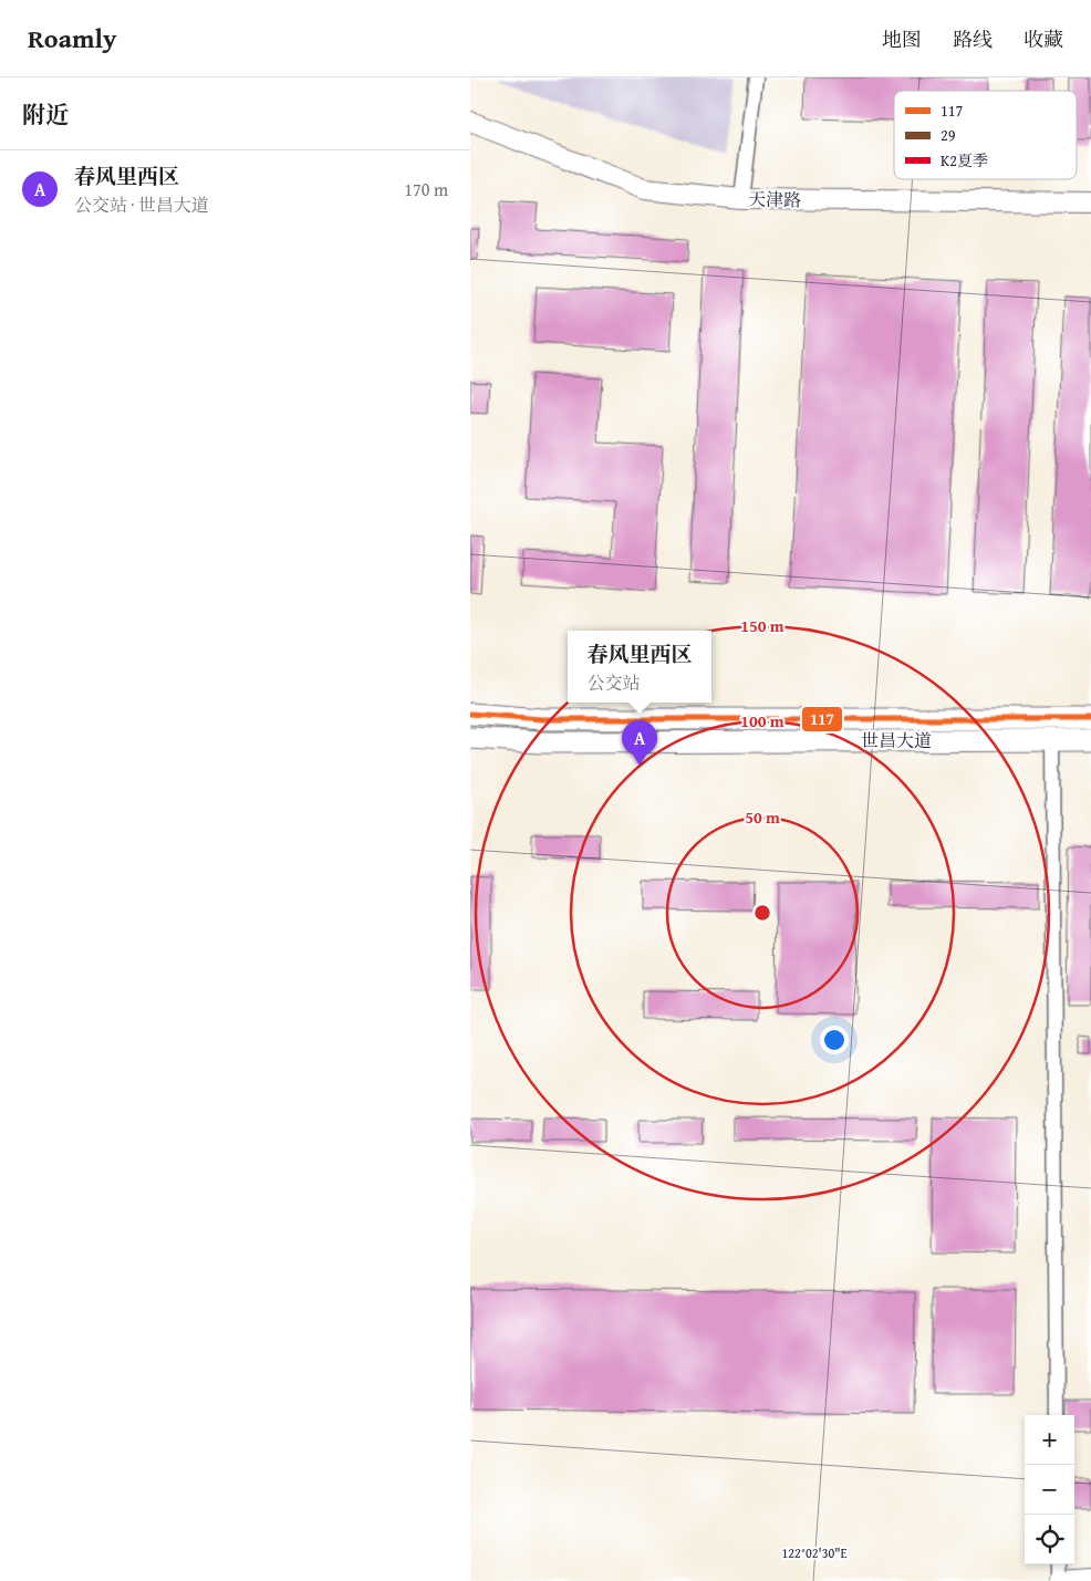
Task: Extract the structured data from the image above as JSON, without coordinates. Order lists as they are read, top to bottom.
{
  "streets": {
    "main road": ["天津路", "世昌大道"]
  },
  "lines": ["transit line 117"],
  "legend": ["117", "29", "K2夏季"],
  "page": {
    "header": "Roamly",
    "nav": ["地图", "路线", "收藏"],
    "heading": "附近",
    "list": [
      {
        "mark": "A",
        "name": "春风里西区",
        "note": "公交站 · 世昌大道",
        "value": "170 m"
      }
    ],
    "popup": ["春风里西区", "公交站"],
    "pins": "A",
    "map_buttons": ["+", "−"]
  },
  "coordinates": ["122°02'30\"E"],
  "rings": ["150 m", "100 m", "50 m"]
}
